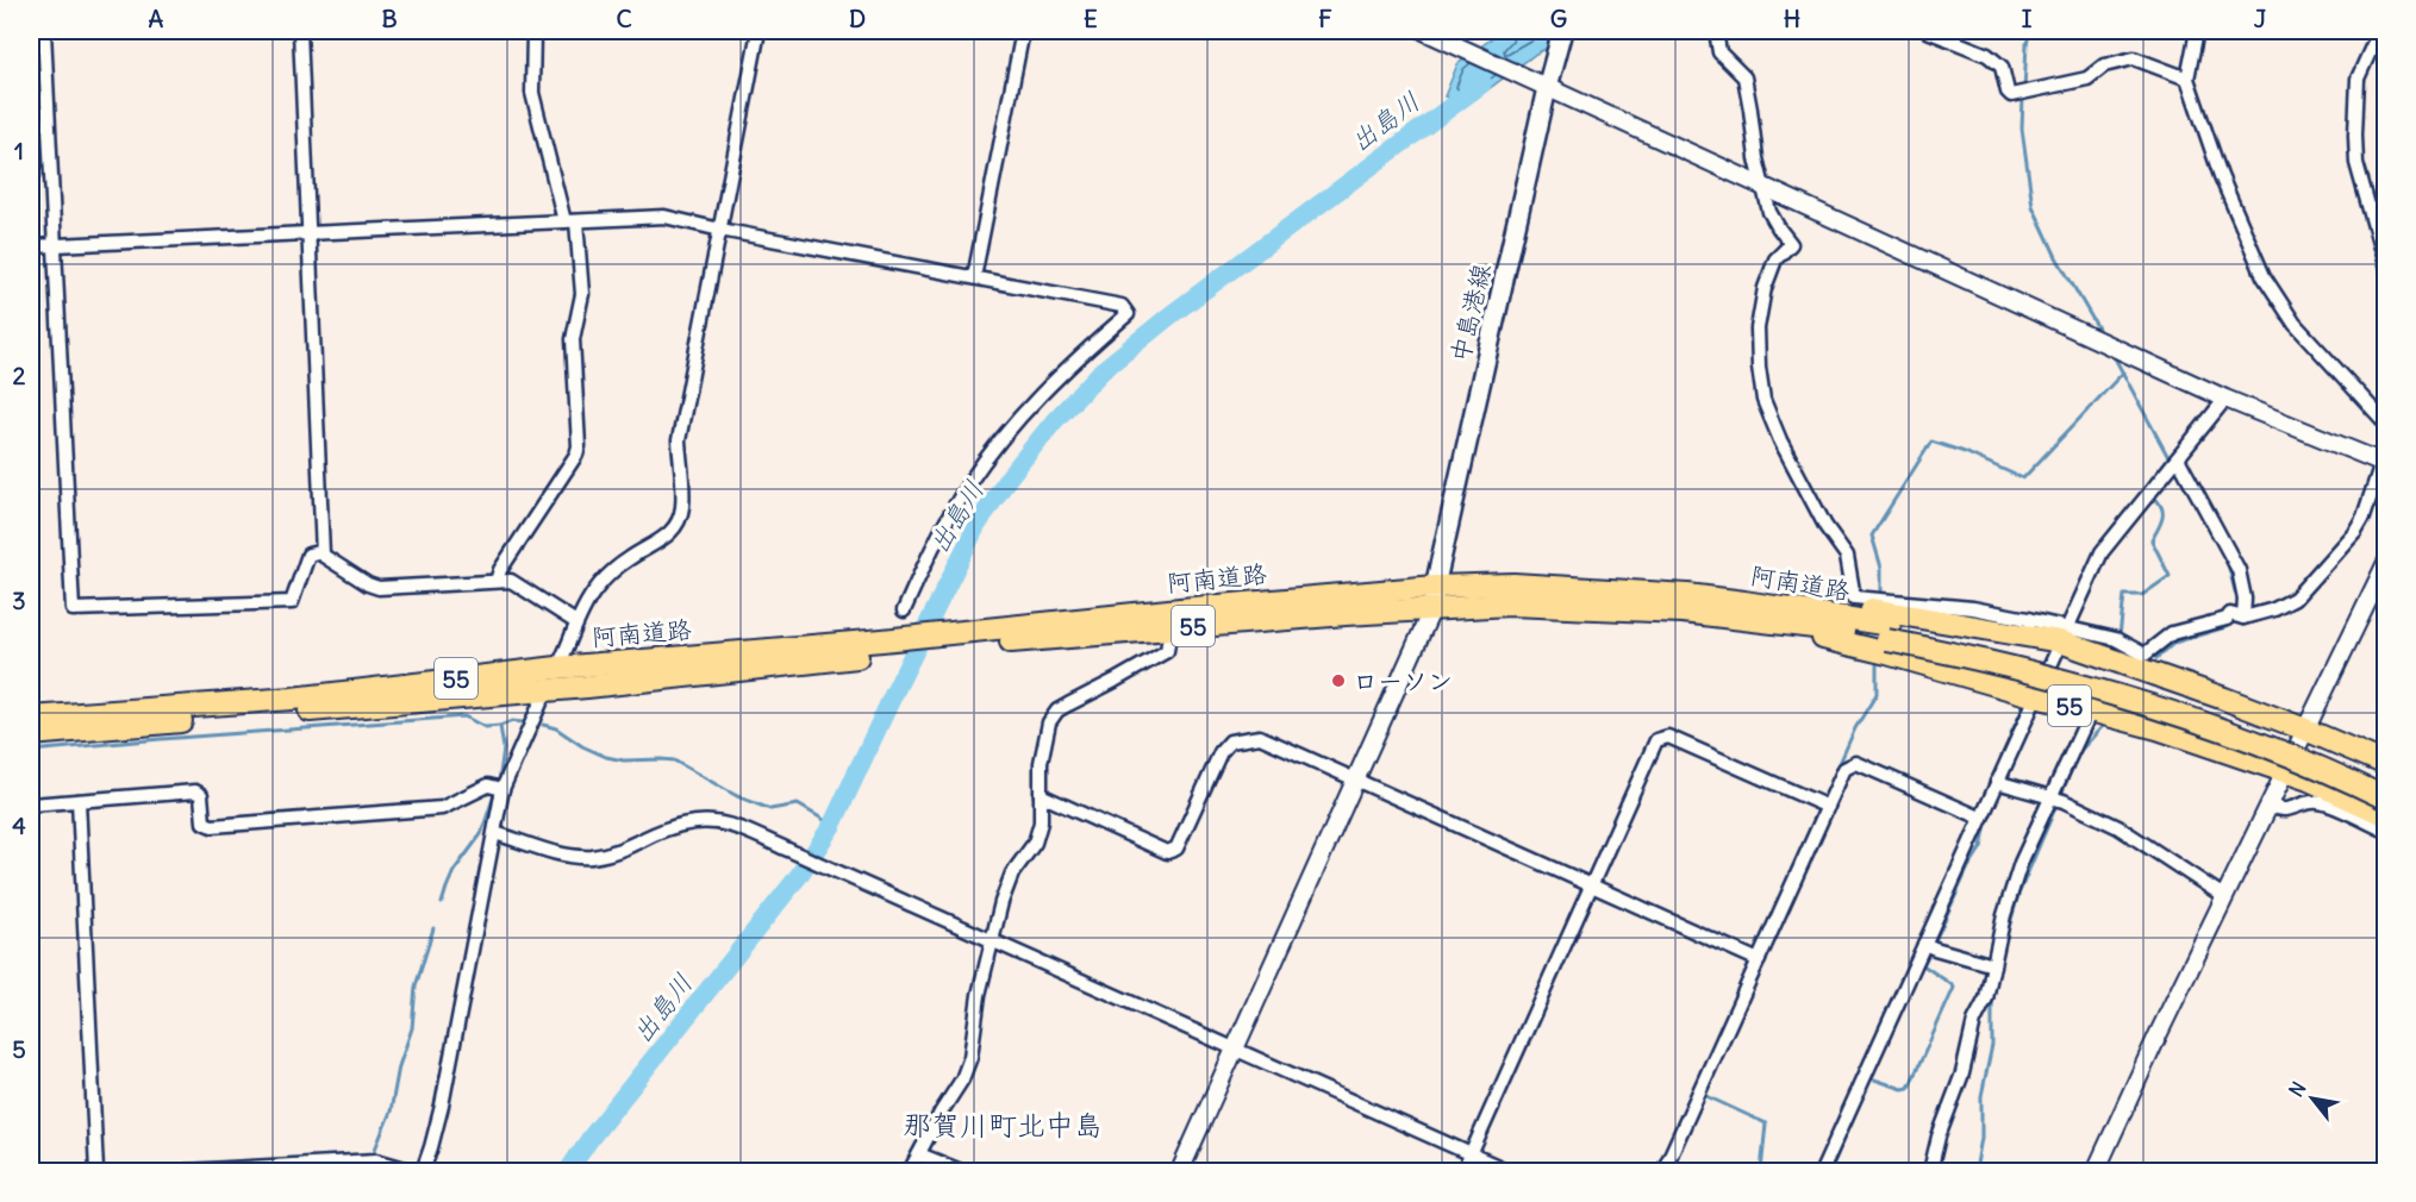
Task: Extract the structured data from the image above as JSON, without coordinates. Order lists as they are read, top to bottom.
{
  "streets": {
    "highway": ["阿南道路", "55"],
    "main road": ["中島港線"]
  },
  "crossings": [
    ["中島港線", "阿南道路"],
    ["阿南道路", "55"]
  ],
  "districts": ["那賀川町北中島"],
  "water": ["出島川"],
  "places": ["ローソン"],
  "north": "top left",
  "grid": {
    "columns": [
      "A",
      "B",
      "C",
      "D",
      "E",
      "F",
      "G",
      "H",
      "I",
      "J"
    ],
    "rows": [
      "1",
      "2",
      "3",
      "4",
      "5"
    ]
  }
}
